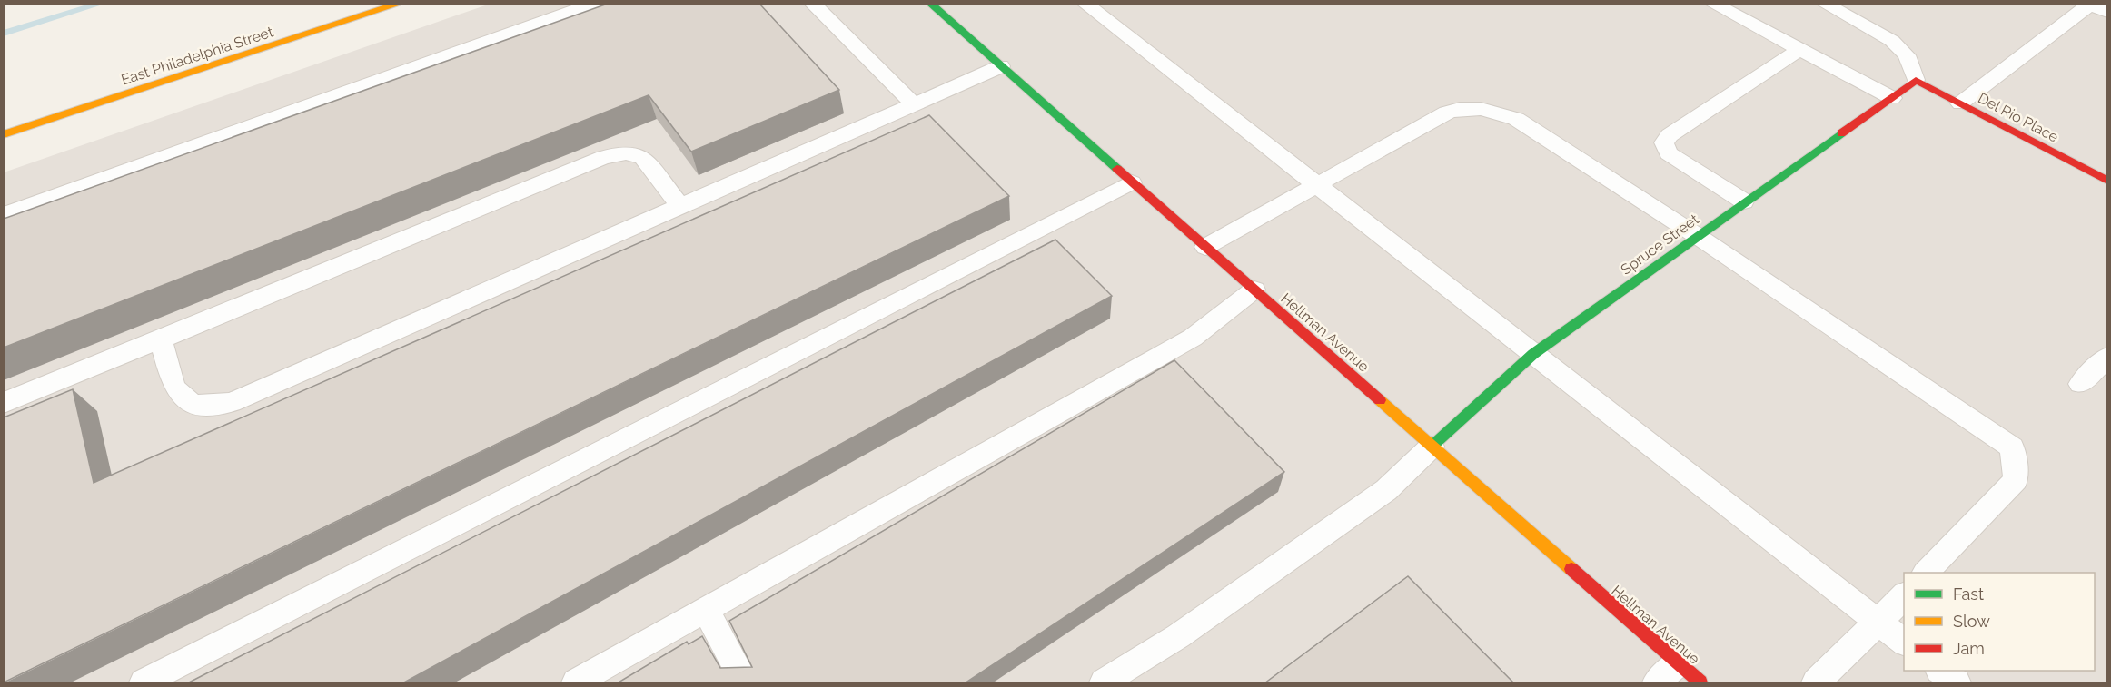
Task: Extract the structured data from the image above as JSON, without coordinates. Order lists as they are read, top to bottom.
{
  "streets": {
    "street": [
      "East Philadelphia Street",
      "Del Rio Place",
      "Spruce Street",
      "Hellman Avenue"
    ]
  },
  "crossings": [
    ["Del Rio Place", "Spruce Street"],
    ["Spruce Street", "Hellman Avenue"]
  ],
  "legend": ["Fast", "Slow", "Jam"]
}
